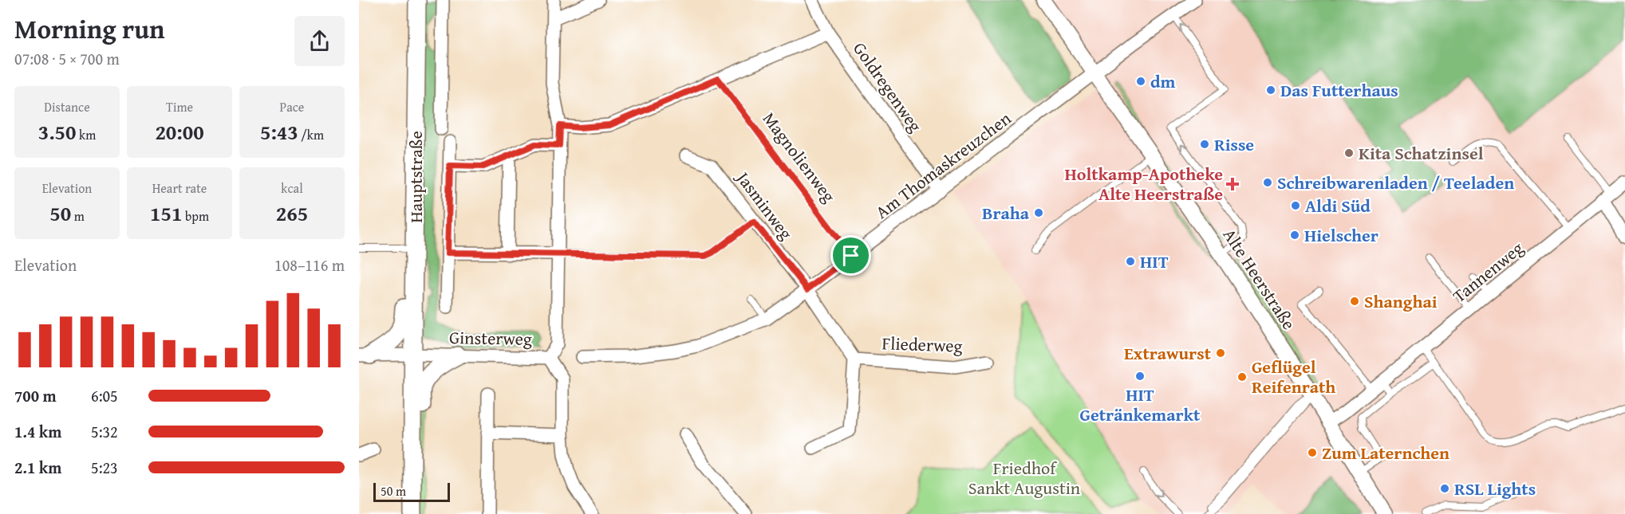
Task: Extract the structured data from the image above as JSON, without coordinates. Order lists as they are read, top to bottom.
{
  "streets": {
    "main road": ["Hauptstraße"],
    "street": [
      "Goldregenweg",
      "Am Thomaskreuzchen",
      "Jasminweg",
      "Tannenweg",
      "Alte Heerstraße",
      "Ginsterweg",
      "Fliederweg"
    ],
    "lane": ["Magnolienweg"]
  },
  "crossings": [
    ["Goldregenweg", "Am Thomaskreuzchen"],
    ["Magnolienweg", "Am Thomaskreuzchen"],
    ["Am Thomaskreuzchen", "Jasminweg"],
    ["Am Thomaskreuzchen", "Alte Heerstraße"],
    ["Hauptstraße", "Ginsterweg"],
    ["Tannenweg", "Alte Heerstraße"]
  ],
  "parks": ["Friedhof Sankt Augustin"],
  "places": {
    "other": [
      "dm",
      "Das Futterhaus",
      "Risse",
      "Kita Schatzinsel",
      "Schreibwarenladen / Teeladen",
      "Aldi Süd",
      "Braha",
      "Hielscher",
      "HIT",
      "Shanghai",
      "Extrawurst",
      "HIT Getränkemarkt",
      "Geflügel Reifenrath",
      "Zum Laternchen",
      "RSL Lights"
    ],
    "health": ["Holtkamp-Apotheke Alte Heerstraße"]
  },
  "scale_bar": "50 m",
  "page": {
    "heading": ["Morning run", "07:08 · 5 × 700 m"],
    "stats": [
      ["Distance", "3.50 km"],
      ["Time", "20:00"],
      ["Pace", "5:43 /km"],
      ["Elevation", "50 m"],
      ["Heart rate", "151 bpm"],
      ["kcal", "265"]
    ],
    "chart": ["Elevation", "108–116 m"],
    "list": [
      {
        "name": "700 m",
        "note": "6:05"
      },
      {
        "name": "1.4 km",
        "note": "5:32"
      },
      {
        "name": "2.1 km",
        "note": "5:23"
      }
    ],
    "scale": "50 m"
  }
}
